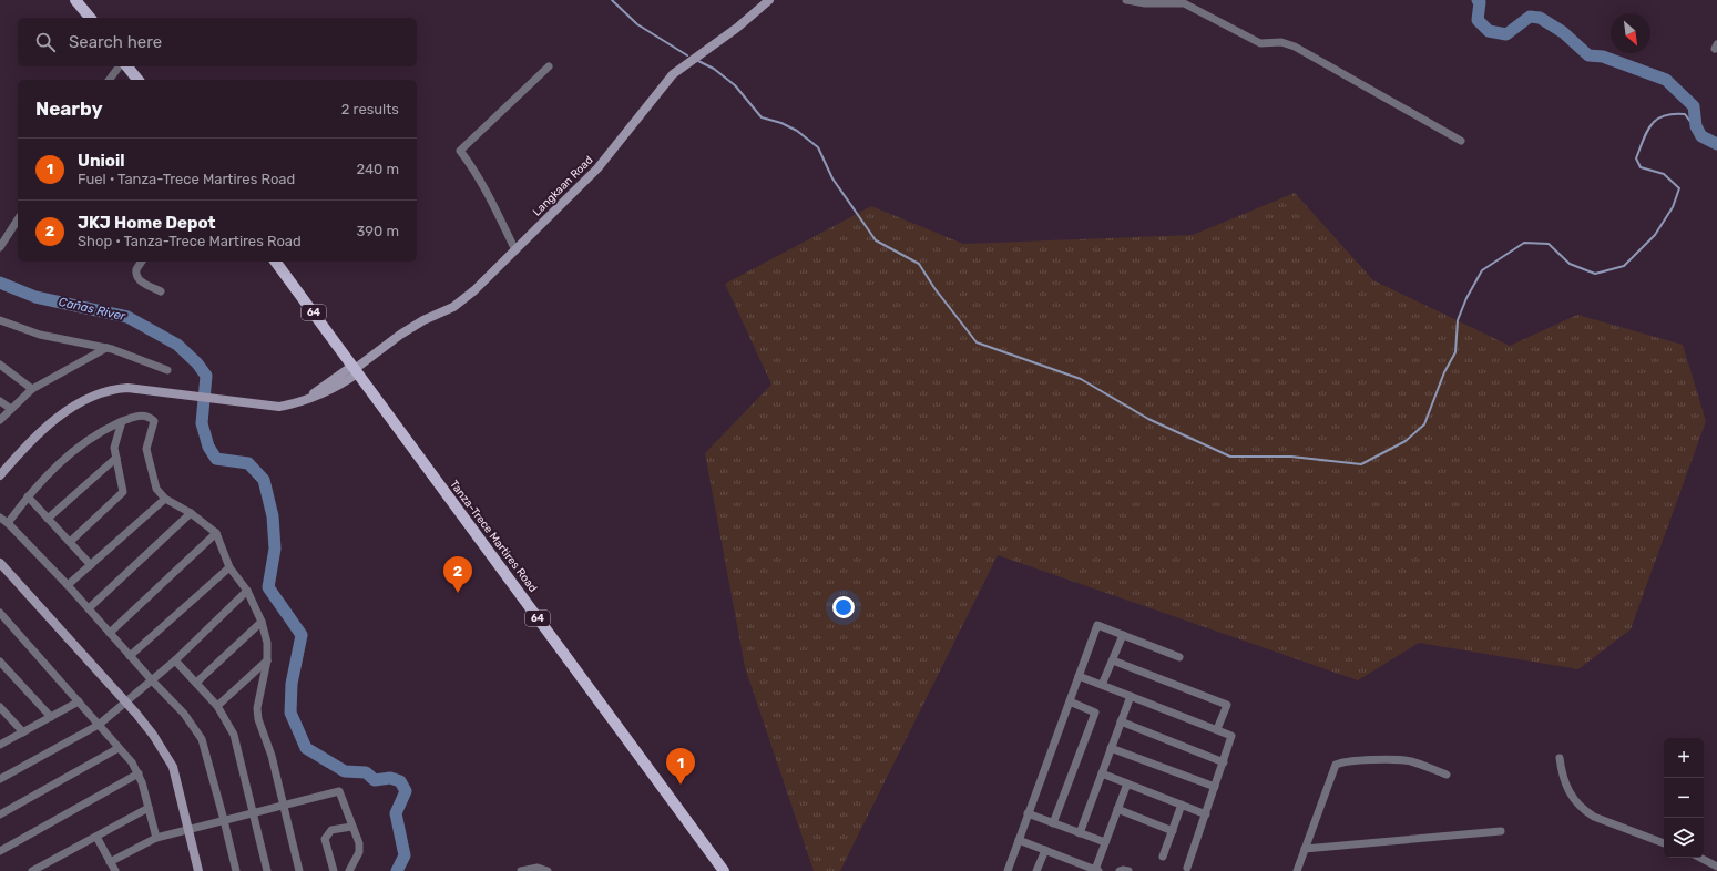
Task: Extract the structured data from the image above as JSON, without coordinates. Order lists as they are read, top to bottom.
{
  "streets": {
    "main road": ["64", "Tanza-Trece Martires Road"],
    "street": ["Langkaan Road"]
  },
  "crossings": [
    ["Langkaan Road", "Tanza-Trece Martires Road"]
  ],
  "water": ["Cañas River"],
  "north": "bottom right",
  "page": {
    "search": "Search here",
    "heading": ["Nearby", "2 results"],
    "list": [
      {
        "mark": "1",
        "name": "Unioil",
        "note": "Fuel · Tanza-Trece Martires Road",
        "value": "240 m"
      },
      {
        "mark": "2",
        "name": "JKJ Home Depot",
        "note": "Shop · Tanza-Trece Martires Road",
        "value": "390 m"
      }
    ],
    "pins": ["2", "1"],
    "map_buttons": ["+", "−"]
  }
}
